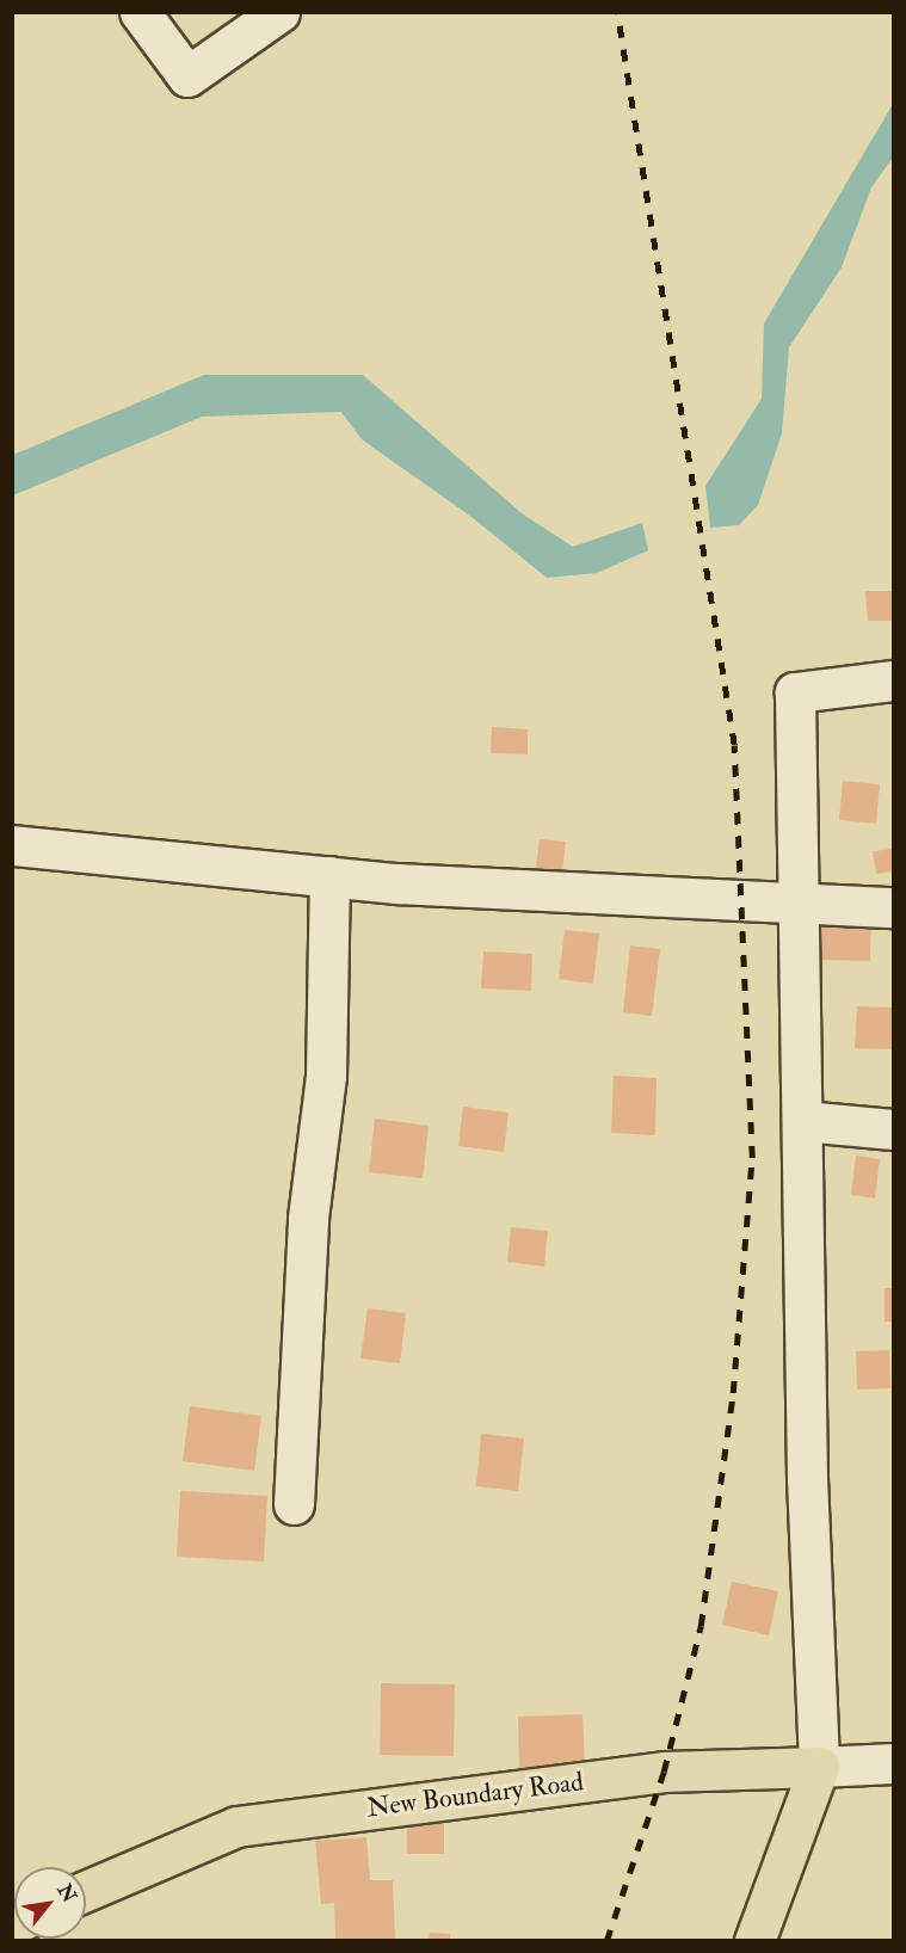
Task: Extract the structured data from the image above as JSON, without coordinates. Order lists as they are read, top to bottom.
{
  "streets": {
    "main road": ["New Boundary Road"]
  },
  "north": "top right"
}
